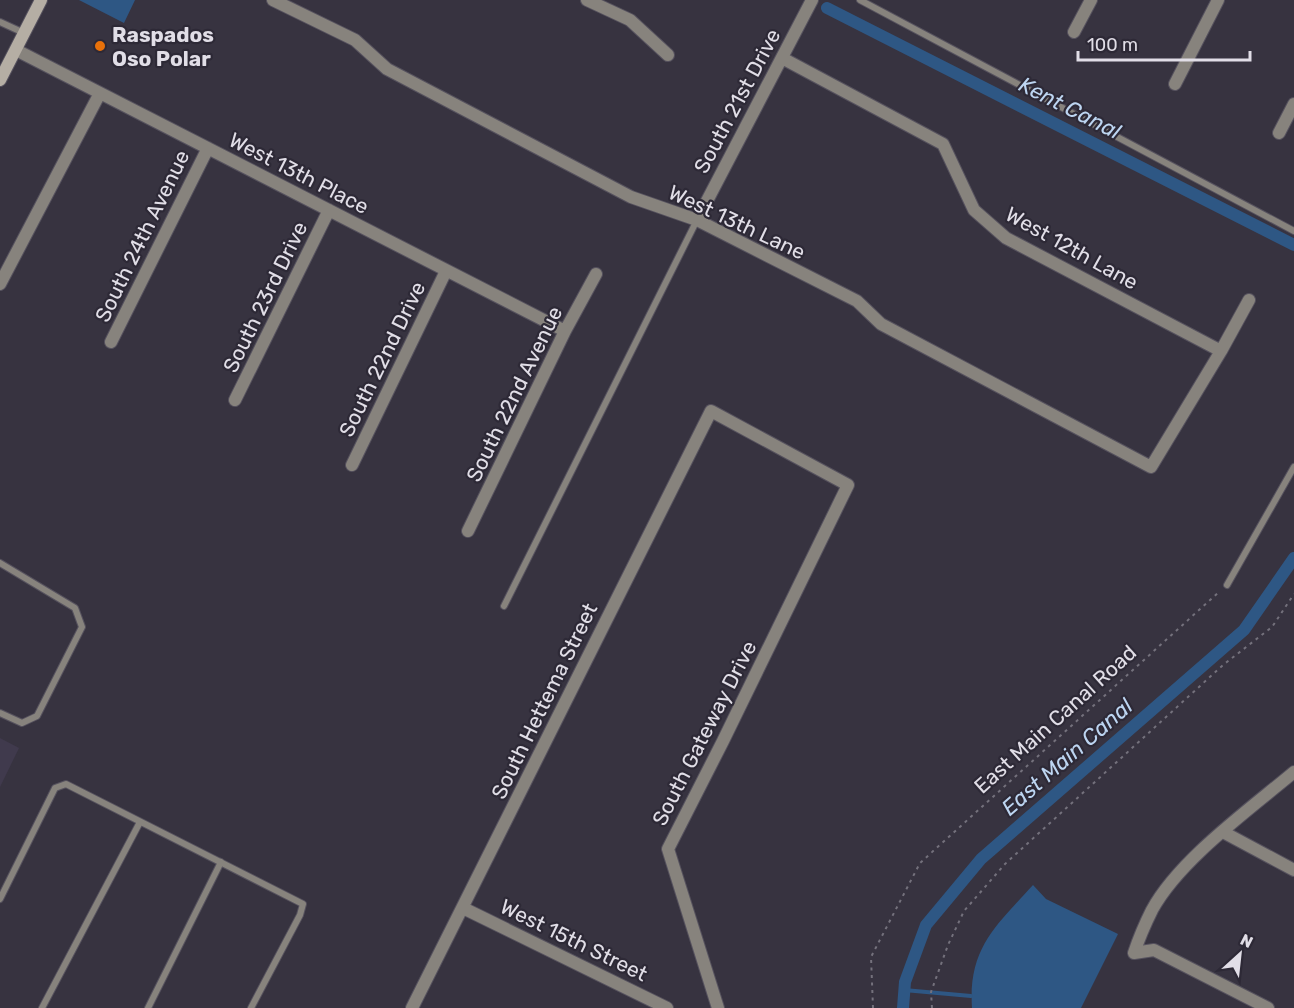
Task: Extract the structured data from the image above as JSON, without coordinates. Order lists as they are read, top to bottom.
{
  "streets": {
    "street": [
      "South 21st Drive",
      "West 13th Place",
      "West 13th Lane",
      "South 24th Avenue",
      "West 12th Lane",
      "South 23rd Drive",
      "South 22nd Drive",
      "South 22nd Avenue",
      "South Hettema Street",
      "South Gateway Drive",
      "West 15th Street"
    ],
    "path": ["East Main Canal Road"]
  },
  "crossings": [
    ["South 21st Drive", "West 13th Lane"],
    ["South 21st Drive", "West 12th Lane"],
    ["West 13th Place", "South 24th Avenue"],
    ["West 13th Place", "South 23rd Drive"],
    ["West 13th Place", "South 22nd Drive"],
    ["West 13th Place", "South 22nd Avenue"],
    ["West 13th Lane", "West 12th Lane"],
    ["South Hettema Street", "South Gateway Drive"],
    ["South Hettema Street", "West 15th Street"]
  ],
  "water": ["Kent Canal", "East Main Canal"],
  "places": ["Raspados Oso Polar"],
  "scale_bar": "100 m",
  "north": "top right"
}
